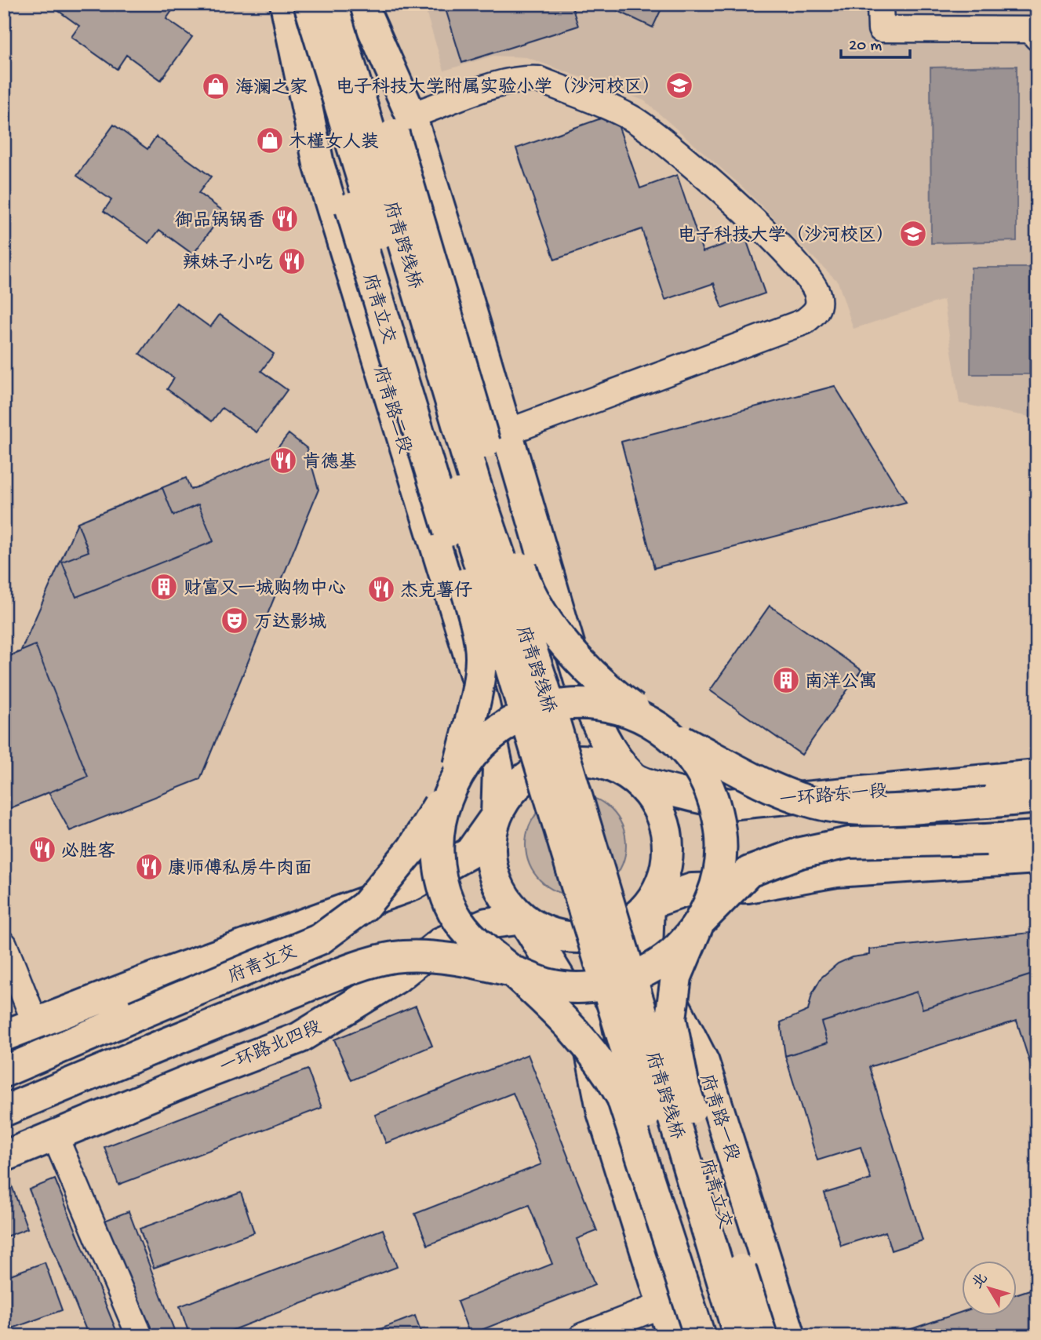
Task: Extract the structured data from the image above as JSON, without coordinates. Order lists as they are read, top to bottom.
{
  "streets": {
    "main road": [
      "府青跨线桥",
      "府青立交",
      "府青路二段",
      "一环路东一段",
      "一环路北四段",
      "府青路一段"
    ]
  },
  "crossings": [
    ["府青立交", "府青路二段"],
    ["府青路二段", "一环路东一段"],
    ["府青路二段", "一环路北四段"],
    ["府青路二段", "府青路一段"],
    ["一环路东一段", "一环路北四段"],
    ["一环路东一段", "府青路一段"],
    ["一环路北四段", "府青路一段"]
  ],
  "places": {
    "school or university": ["电子科技大学附属实验小学（沙河校区）", "电子科技大学（沙河校区）"],
    "shop": ["海澜之家", "木槿女人装"],
    "restaurant": [
      "御品锅锅香",
      "辣妹子小吃",
      "肯德基",
      "杰克薯仔",
      "必胜客",
      "康师傅私房牛肉面"
    ],
    "building": ["财富又一城购物中心", "南洋公寓"],
    "theatre": ["万达影城"]
  },
  "scale_bar": "20 m",
  "north": "top left"
}
